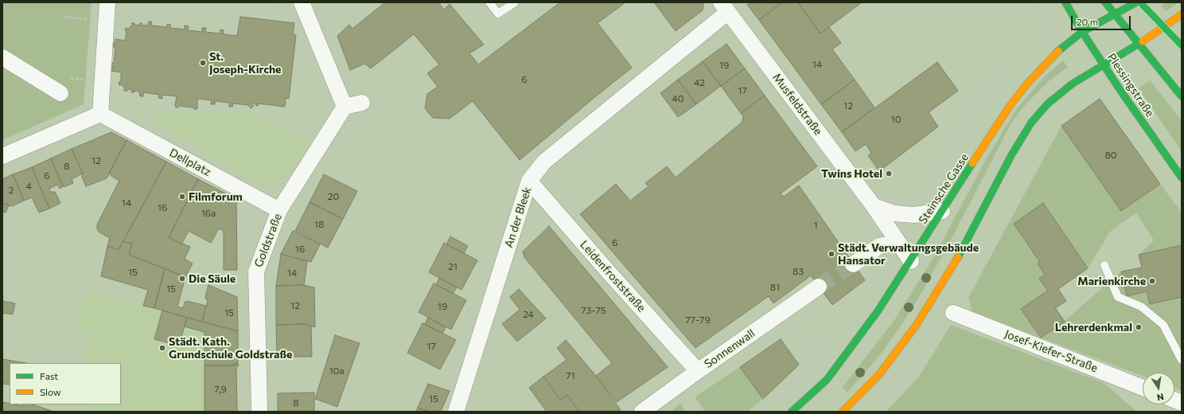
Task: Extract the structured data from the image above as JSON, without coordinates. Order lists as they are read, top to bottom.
{
  "streets": {
    "main road": ["Plessingstraße", "Steinsche Gasse"],
    "street": [
      "Musfeldstraße",
      "Dellplatz",
      "An der Bleek",
      "Goldstraße",
      "Leidenfroststraße",
      "Sonnenwall",
      "Josef-Kiefer-Straße"
    ]
  },
  "crossings": [
    ["Plessingstraße", "Steinsche Gasse"],
    ["Musfeldstraße", "Steinsche Gasse"],
    ["Musfeldstraße", "An der Bleek"],
    ["Dellplatz", "Goldstraße"],
    ["An der Bleek", "Leidenfroststraße"],
    ["Leidenfroststraße", "Sonnenwall"]
  ],
  "places": [
    "St. Joseph-Kirche",
    "Twins Hotel",
    "Filmforum",
    "Städt. Verwaltungsgebäude Hansator",
    "Die Säule",
    "Marienkirche",
    "Lehrerdenkmal",
    "Städt. Kath. Grundschule Goldstraße"
  ],
  "house_numbers": [
    "14",
    "19",
    "6",
    "42",
    "17",
    "40",
    "12",
    "10",
    "80",
    "12",
    "8",
    "6",
    "4",
    "2",
    "20",
    "14",
    "16",
    "16a",
    "18",
    "1",
    "6",
    "16",
    "21",
    "83",
    "15",
    "14",
    "81",
    "15",
    "12",
    "19",
    "73-75",
    "15",
    "24",
    "77-79",
    "17",
    "10a",
    "71",
    "7,9",
    "15",
    "8"
  ],
  "legend": ["Fast", "Slow"],
  "scale_bar": "20 m",
  "north": "bottom"
}
